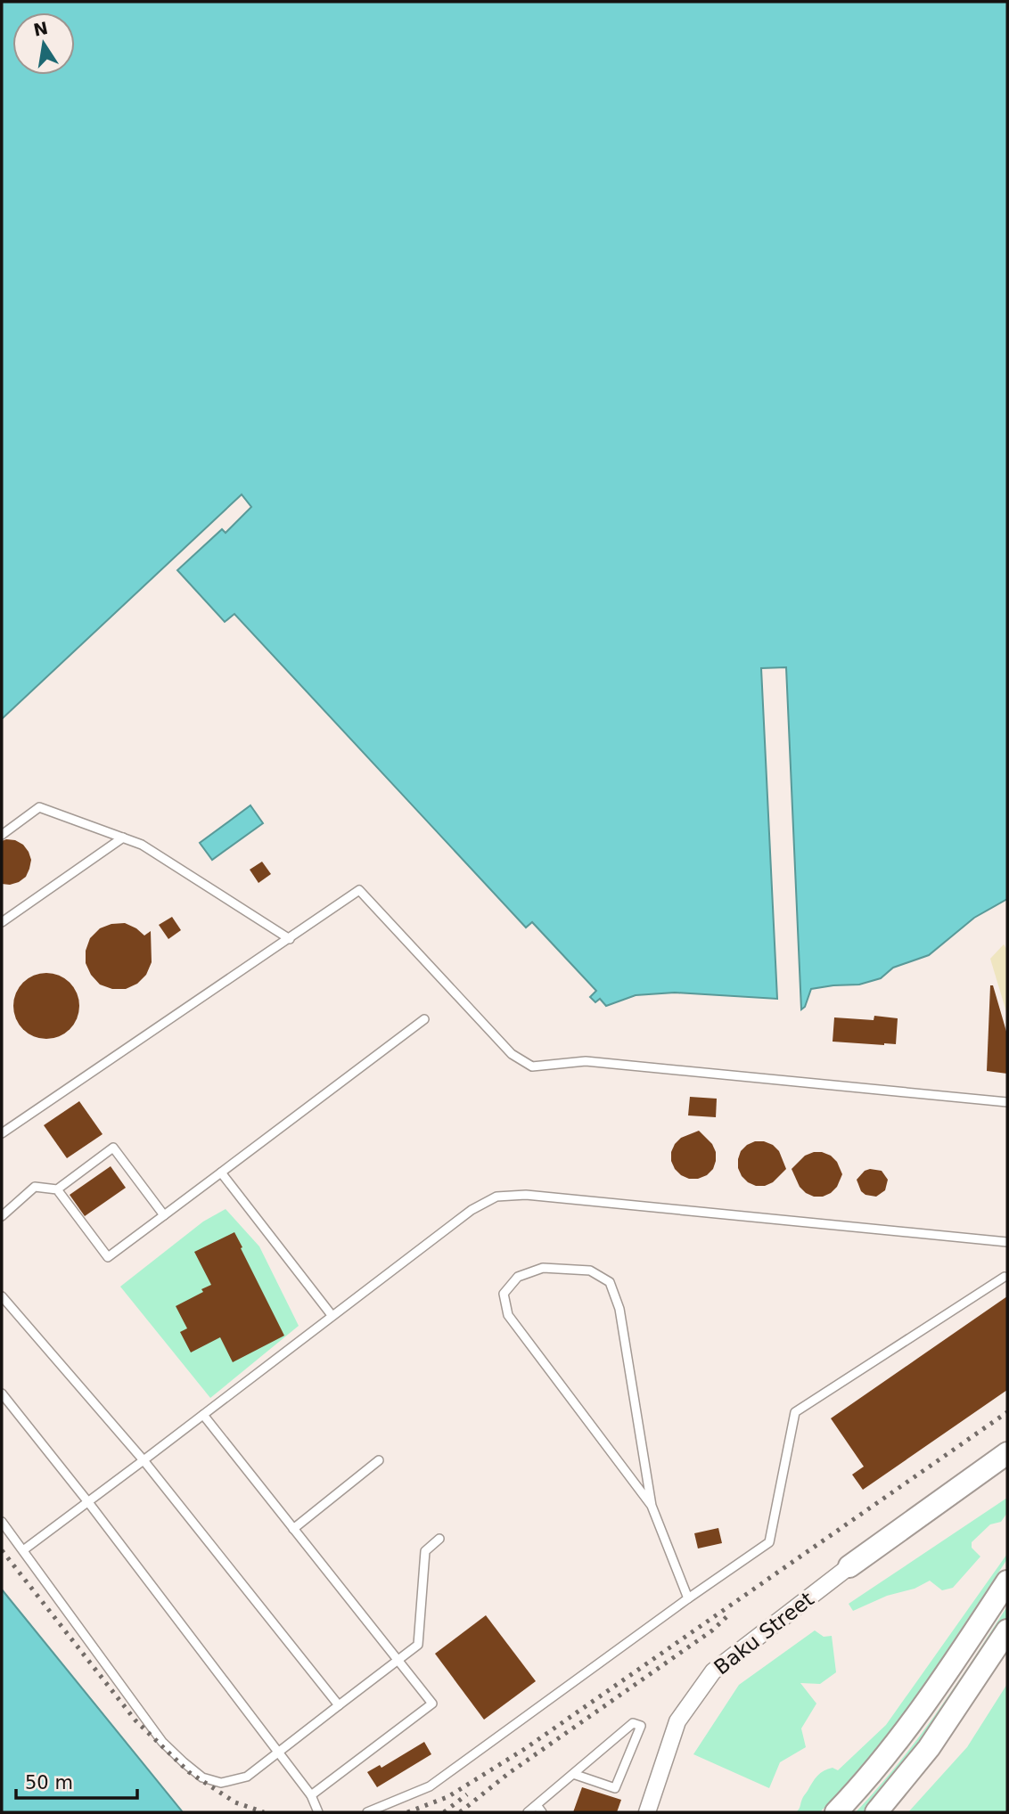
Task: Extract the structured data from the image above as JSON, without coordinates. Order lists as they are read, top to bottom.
{
  "streets": {
    "street": ["Baku Street"]
  },
  "scale_bar": "50 m",
  "north": "top"
}
